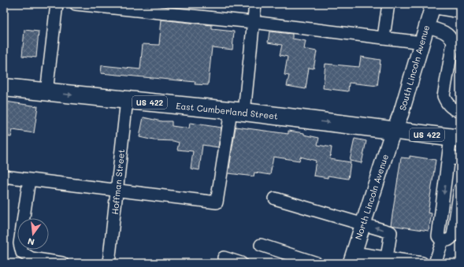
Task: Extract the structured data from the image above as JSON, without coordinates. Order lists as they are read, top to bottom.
{
  "streets": {
    "highway": ["US 422", "East Cumberland Street"],
    "main road": ["South Lincoln Avenue", "North Lincoln Avenue"],
    "street": ["Hoffman Street"]
  },
  "crossings": [
    ["South Lincoln Avenue", "US 422"],
    ["South Lincoln Avenue", "East Cumberland Street"],
    ["South Lincoln Avenue", "North Lincoln Avenue"],
    ["US 422", "East Cumberland Street"],
    ["US 422", "North Lincoln Avenue"],
    ["East Cumberland Street", "Hoffman Street"],
    ["East Cumberland Street", "North Lincoln Avenue"]
  ],
  "one_way": ["East Cumberland Street"],
  "north": "bottom"
}
